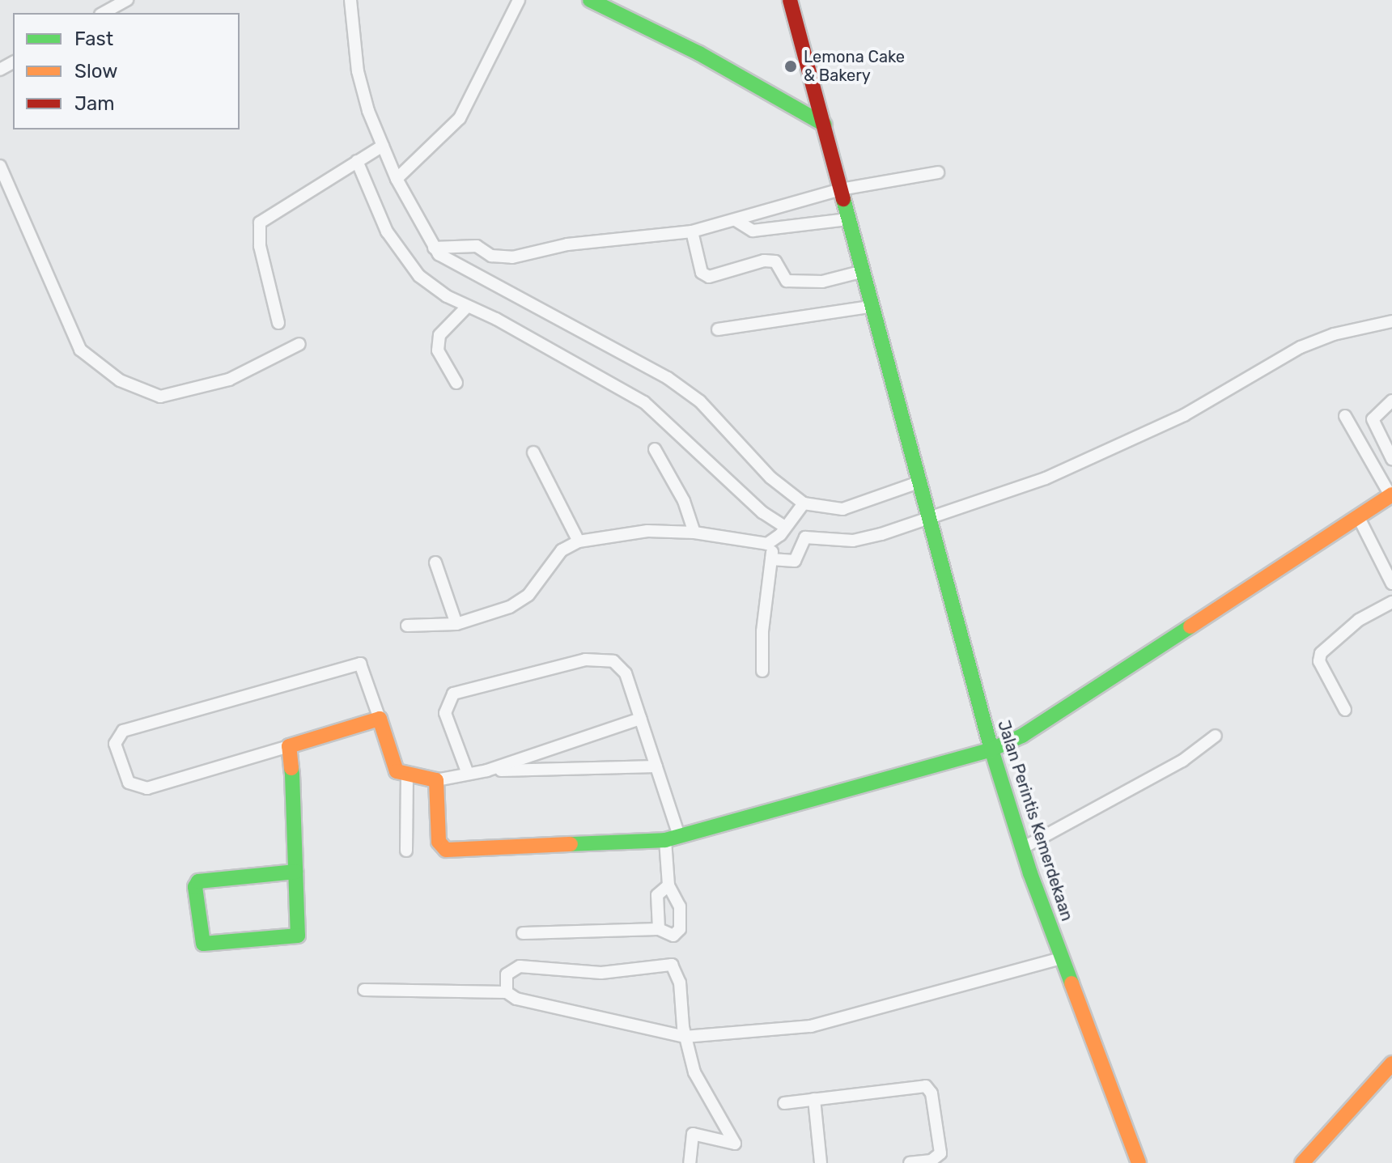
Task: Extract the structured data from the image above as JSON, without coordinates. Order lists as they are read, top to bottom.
{
  "streets": {
    "street": ["Jalan Perintis Kemerdekaan"]
  },
  "places": ["Lemona Cake & Bakery"],
  "legend": ["Fast", "Slow", "Jam"]
}
